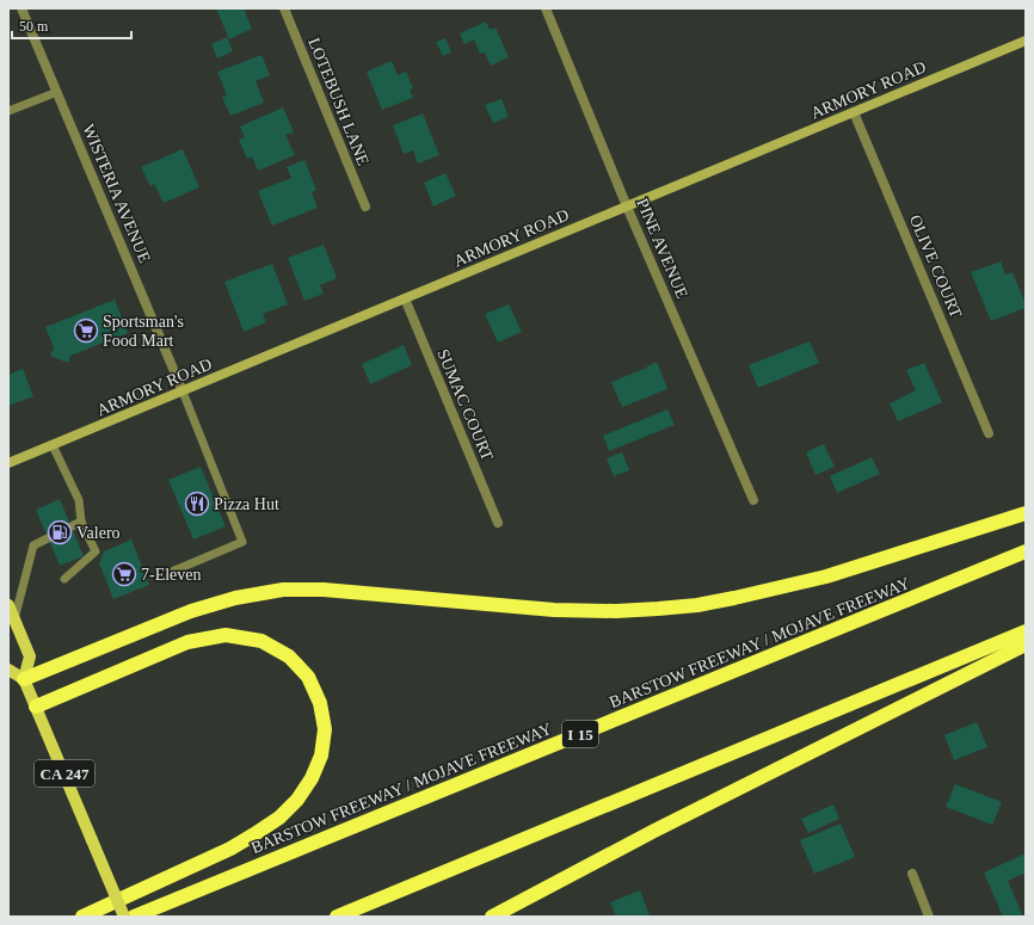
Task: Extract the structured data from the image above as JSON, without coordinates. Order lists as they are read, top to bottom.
{
  "streets": {
    "highway": ["BARSTOW FREEWAY / MOJAVE FREEWAY", "I 15"],
    "main road": ["CA 247"],
    "street": [
      "ARMORY ROAD",
      "LOTEBUSH LANE",
      "WISTERIA AVENUE",
      "PINE AVENUE",
      "OLIVE COURT",
      "SUMAC COURT"
    ]
  },
  "crossings": [
    ["ARMORY ROAD", "WISTERIA AVENUE"],
    ["ARMORY ROAD", "PINE AVENUE"],
    ["ARMORY ROAD", "OLIVE COURT"],
    ["ARMORY ROAD", "SUMAC COURT"]
  ],
  "places": {
    "supermarket": ["Sportsman's Food Mart", "7-Eleven"],
    "restaurant": ["Pizza Hut"],
    "fuel station": ["Valero"]
  },
  "scale_bar": "50 m"
}
